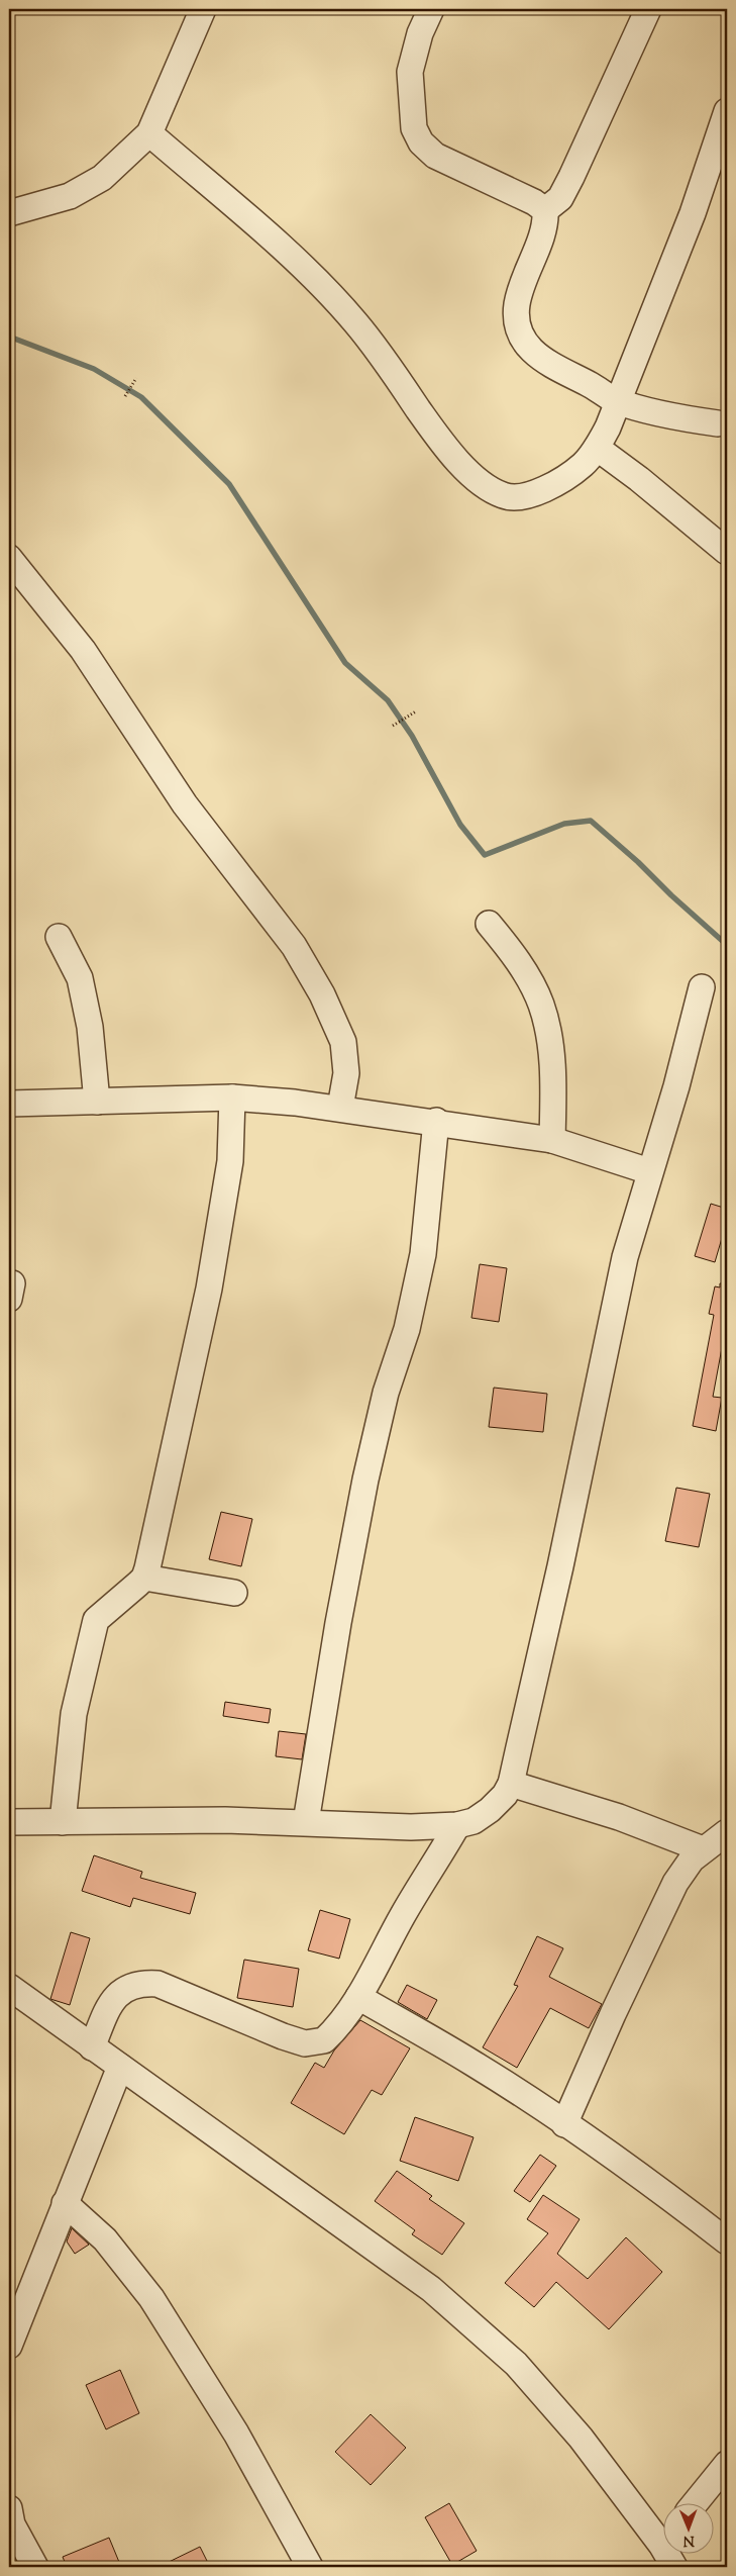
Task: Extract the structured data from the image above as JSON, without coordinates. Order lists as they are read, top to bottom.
{
  "north": "bottom"
}
